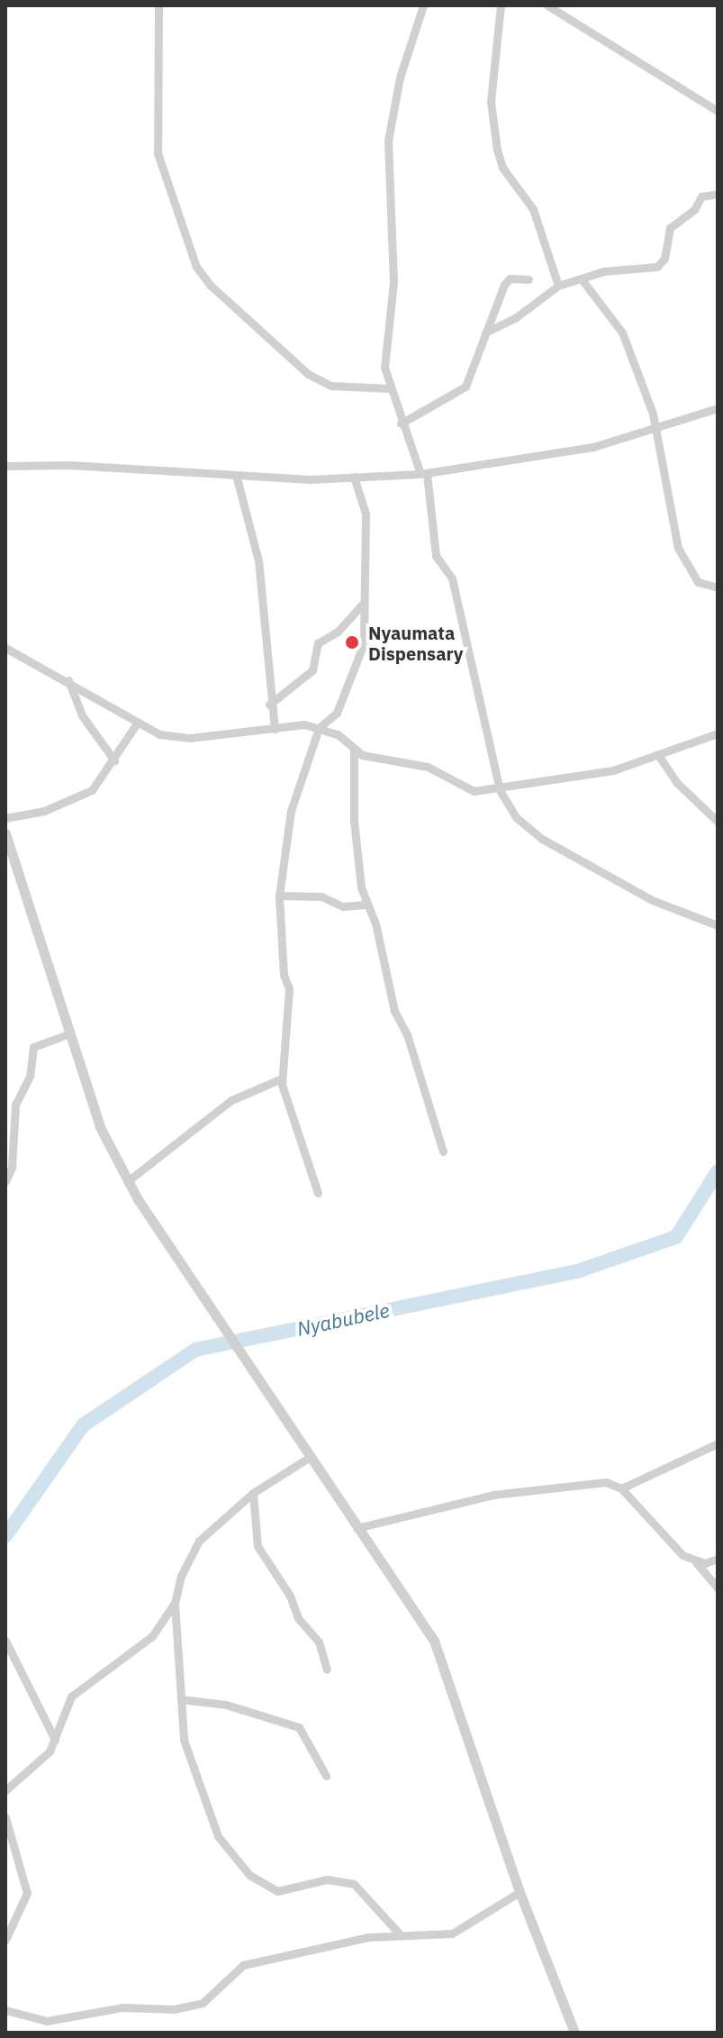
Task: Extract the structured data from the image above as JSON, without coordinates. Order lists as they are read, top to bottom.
{
  "water": ["Nyabubele"],
  "places": ["Nyaumata Dispensary"]
}
